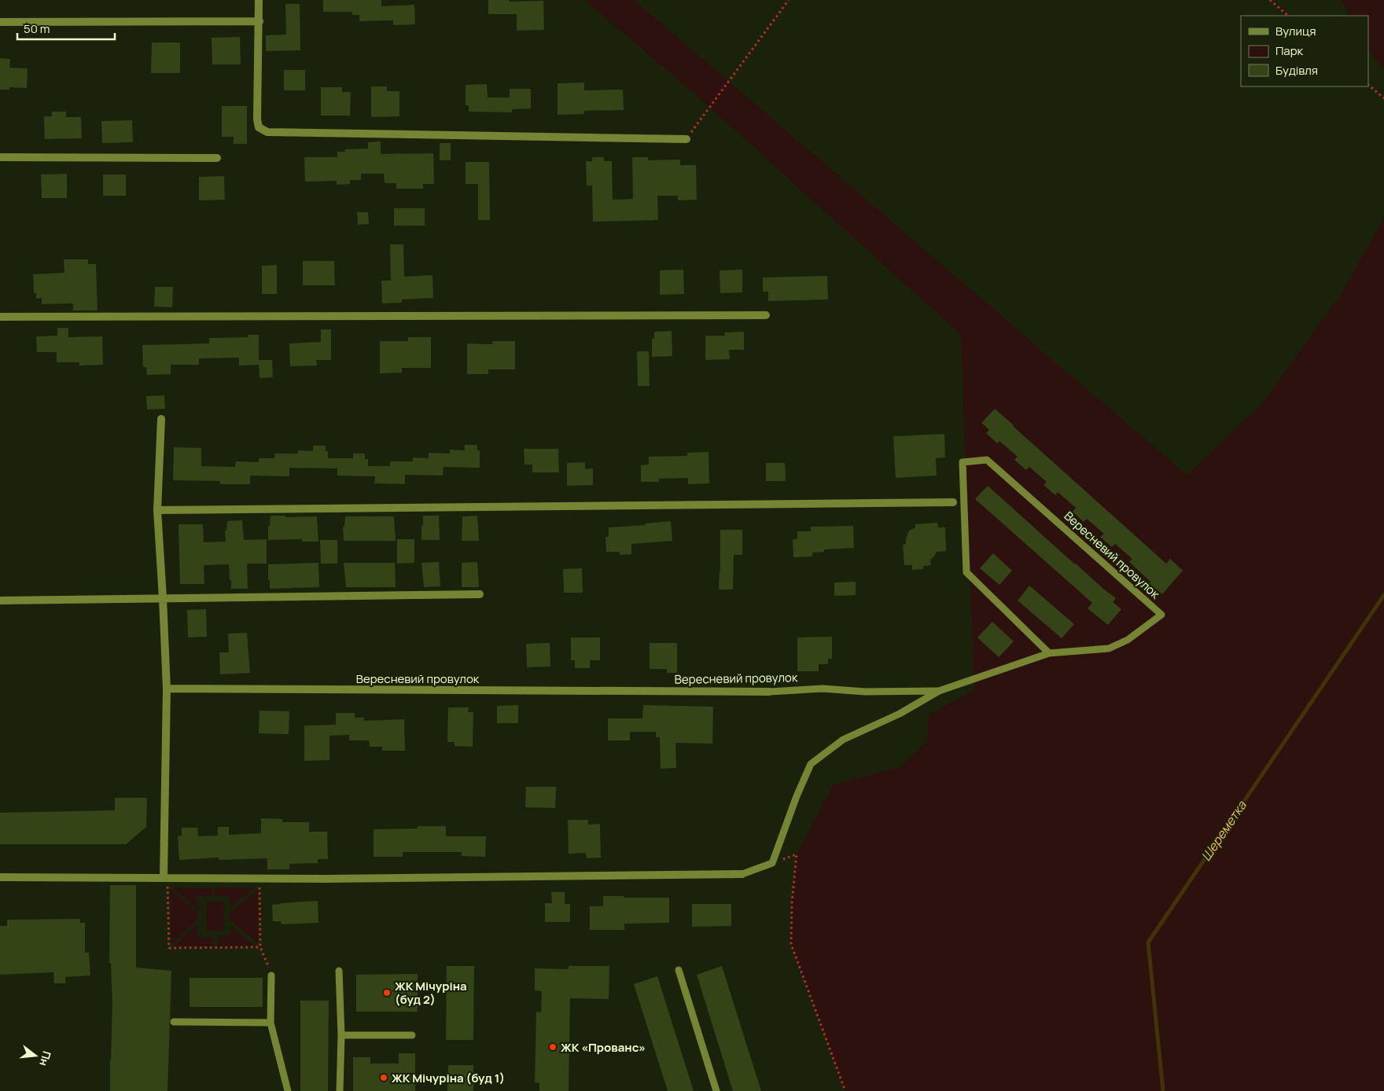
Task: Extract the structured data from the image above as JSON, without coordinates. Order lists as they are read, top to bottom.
{
  "streets": {
    "street": ["Вересневий провулок"]
  },
  "water": ["Шереметка"],
  "places": ["ЖК Мічуріна (буд 2)", "ЖК «Прованс»", "ЖК Мічуріна (буд 1)"],
  "legend": ["Вулиця", "Парк", "Будівля"],
  "scale_bar": "50 m",
  "north": "right"
}
